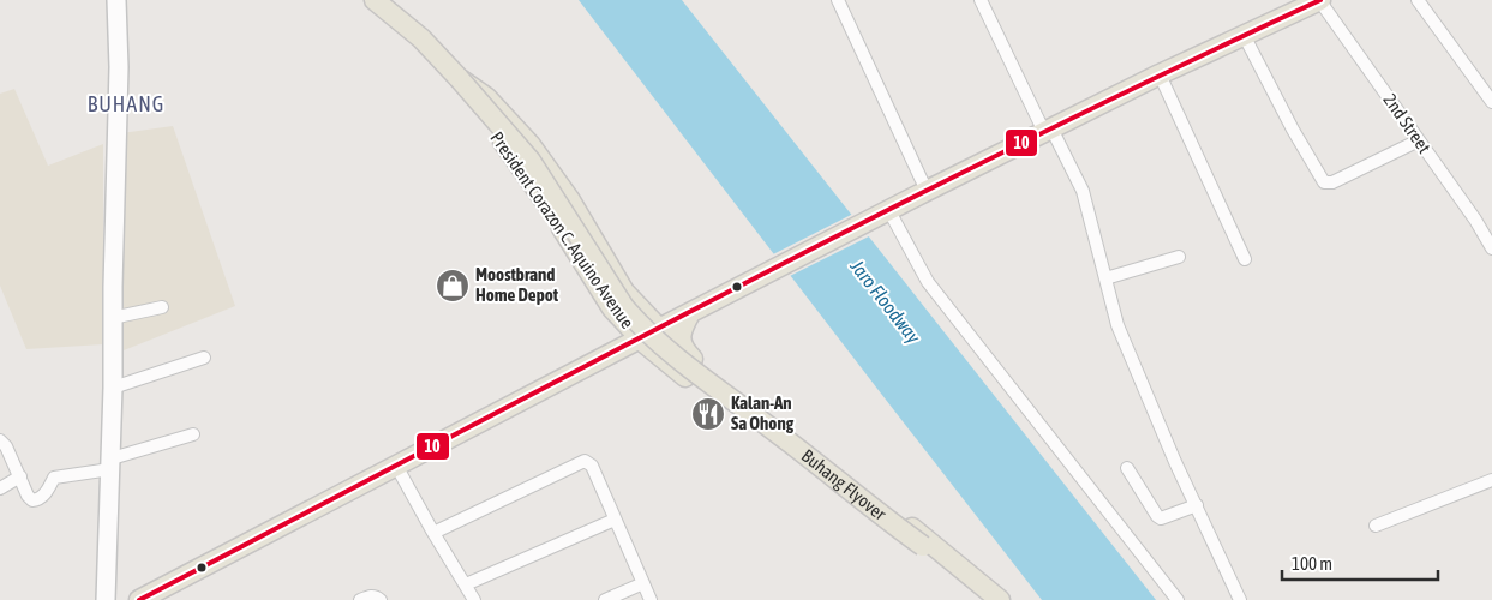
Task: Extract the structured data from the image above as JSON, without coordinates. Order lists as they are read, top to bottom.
{
  "streets": {
    "main road": ["President Corazon C. Aquino Avenue", "Buhang Flyover"],
    "street": ["2nd Street"]
  },
  "crossings": [
    ["President Corazon C. Aquino Avenue", "Buhang Flyover"]
  ],
  "districts": ["BUHANG"],
  "water": ["Jaro Floodway"],
  "places": {
    "shop": ["Moostbrand Home Depot"],
    "restaurant": ["Kalan-An Sa Ohong"]
  },
  "lines": ["transit line 10"],
  "scale_bar": "100 m"
}
